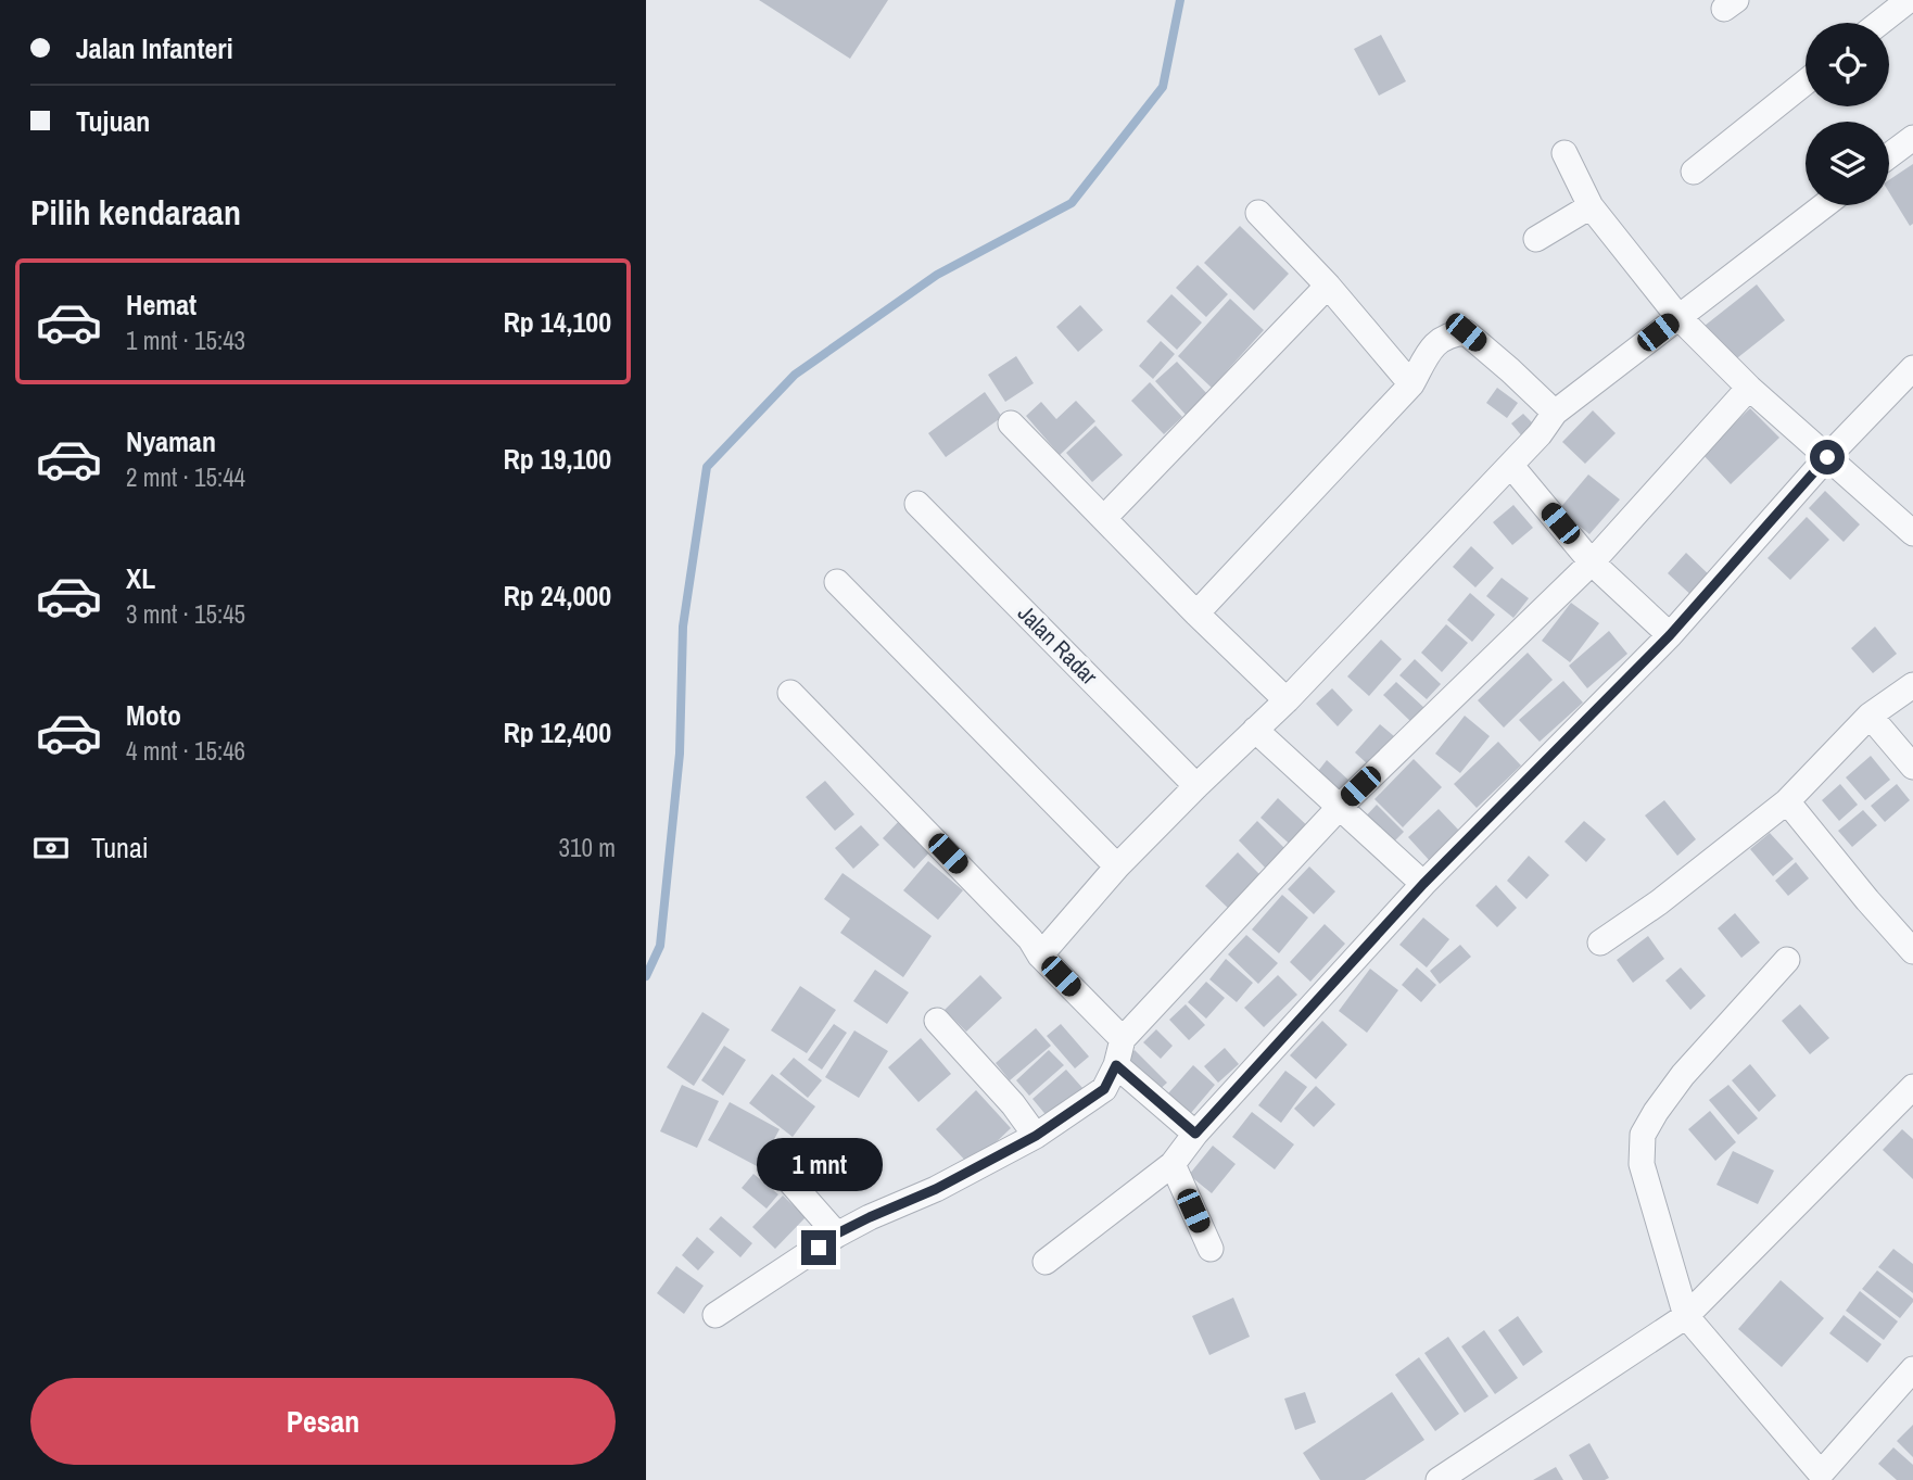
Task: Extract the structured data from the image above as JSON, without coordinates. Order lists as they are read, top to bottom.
{
  "streets": {
    "street": ["Jalan Radar"]
  },
  "page": {
    "banner": ["Jalan Infanteri", "Tujuan"],
    "heading": "Pilih kendaraan",
    "list": [
      {
        "name": "Hemat",
        "note": "1 mnt · 15:43",
        "value": "Rp 14,100"
      },
      {
        "name": "Nyaman",
        "note": "2 mnt · 15:44",
        "value": "Rp 19,100"
      },
      {
        "name": "XL",
        "note": "3 mnt · 15:45",
        "value": "Rp 24,000"
      },
      {
        "name": "Moto",
        "note": "4 mnt · 15:46",
        "value": "Rp 12,400"
      }
    ],
    "pay": ["Tunai", "310 m"],
    "bubble": "1 mnt",
    "buttons": "Pesan"
  }
}
